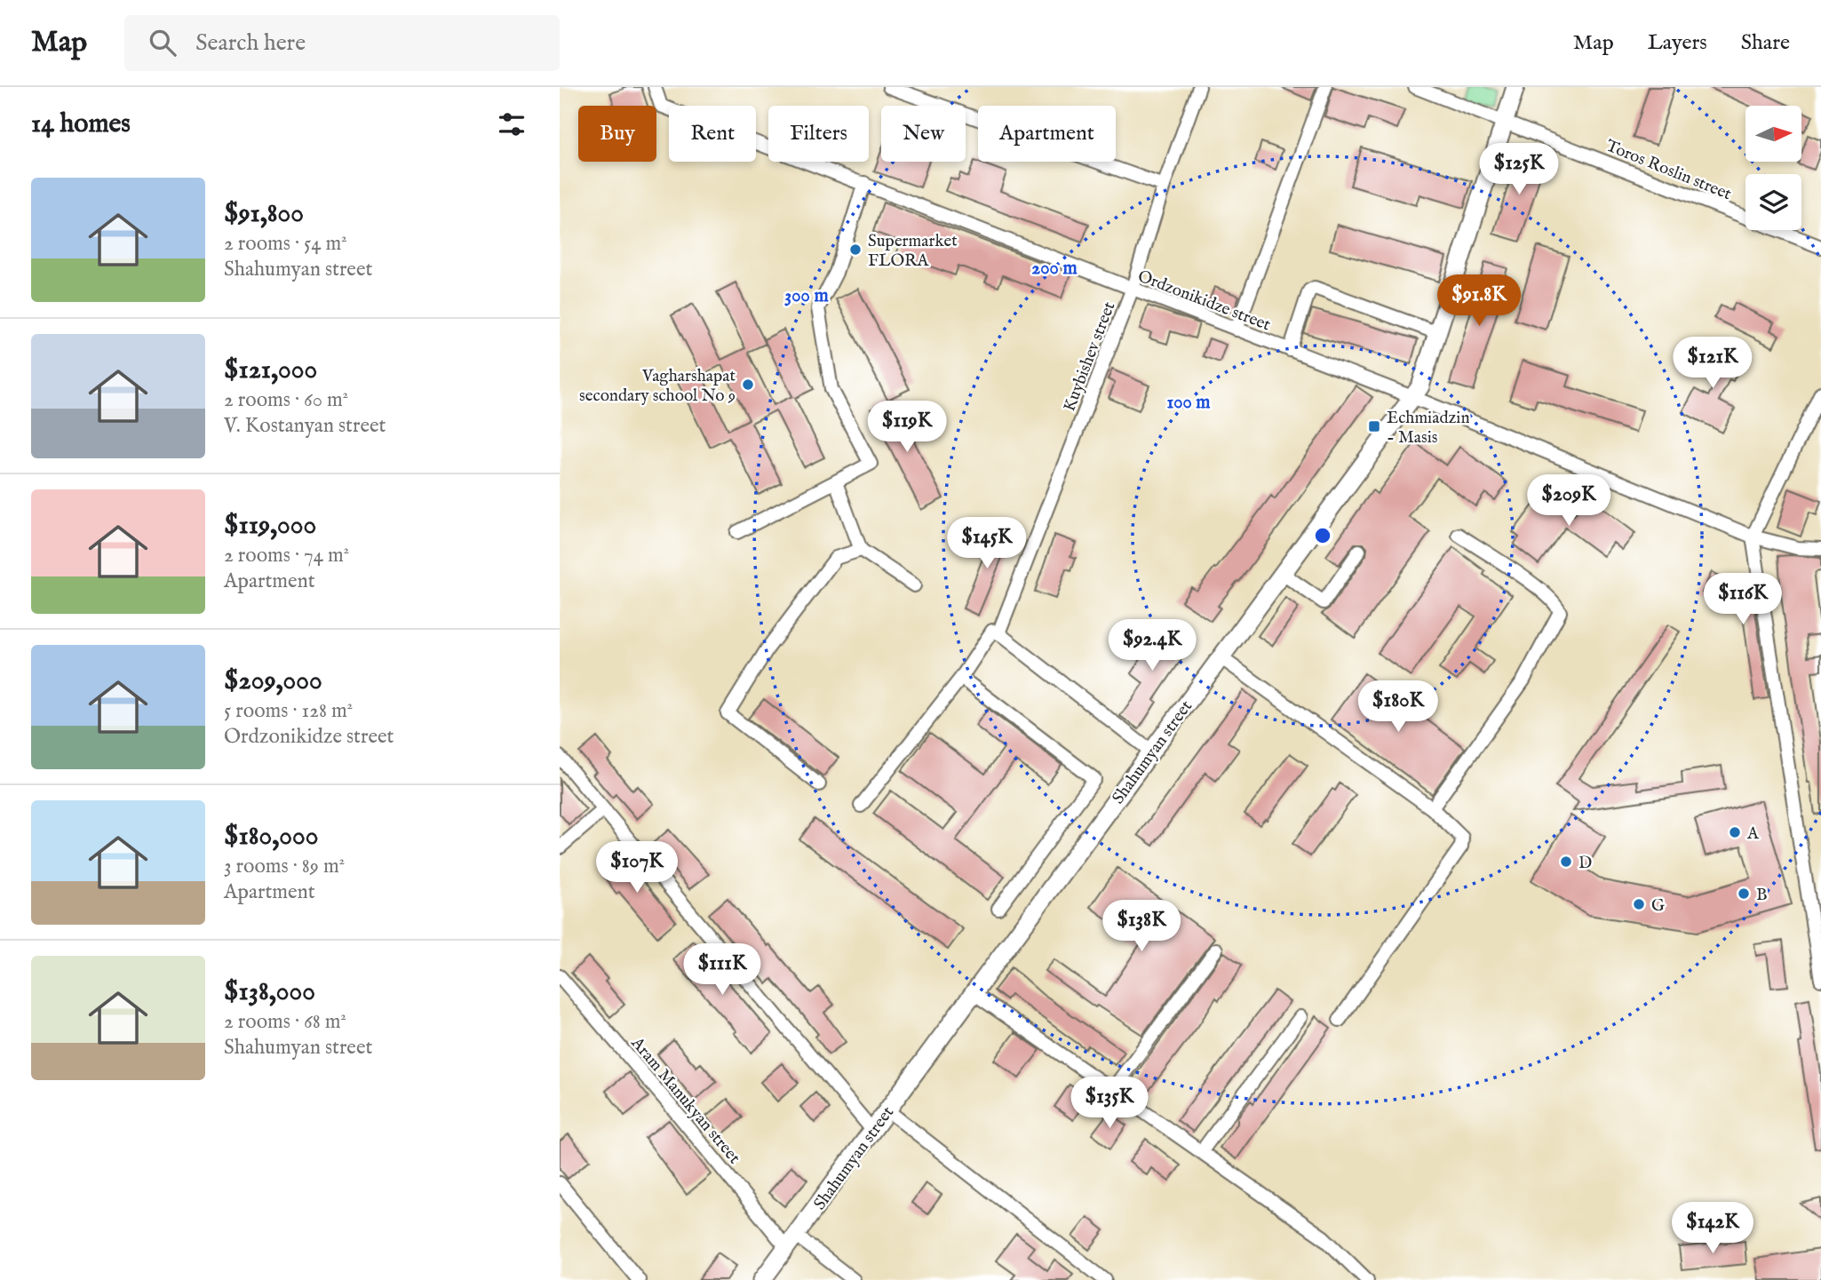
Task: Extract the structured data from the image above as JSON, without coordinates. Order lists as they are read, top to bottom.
{
  "streets": {
    "main road": ["Shahumyan street"],
    "street": [
      "Toros Roslin street",
      "Ordzonikidze street",
      "Kuybishev street",
      "Aram Manukyan street"
    ]
  },
  "crossings": [
    ["Toros Roslin street", "Shahumyan street"],
    ["Ordzonikidze street", "Kuybishev street"],
    ["Ordzonikidze street", "Shahumyan street"],
    ["Shahumyan street", "Aram Manukyan street"]
  ],
  "places": {
    "other": [
      "Supermarket FLORA",
      "Vagharshapat secondary school No 9",
      "A",
      "D",
      "B",
      "G"
    ],
    "transit": ["Echmiadzin - Masis"]
  },
  "north": "right",
  "page": {
    "header": "Map",
    "search": "Search here",
    "nav": ["Map", "Layers", "Share"],
    "heading": "14 homes",
    "chip": [
      "Buy",
      "Rent",
      "Filters",
      "New",
      "Apartment"
    ],
    "price": [
      "$125K",
      "$91.8K",
      "$121K",
      "$119K",
      "$209K",
      "$145K",
      "$116K",
      "$92.4K",
      "$180K",
      "$107K",
      "$138K",
      "$111K",
      "$135K",
      "$142K"
    ],
    "list": [
      {
        "name": "$91,800",
        "note": "2 rooms · 54 m² · Shahumyan street"
      },
      {
        "name": "$121,000",
        "note": "2 rooms · 60 m² · V. Kostanyan street"
      },
      {
        "name": "$119,000",
        "note": "2 rooms · 74 m² · Apartment"
      },
      {
        "name": "$209,000",
        "note": "5 rooms · 128 m² · Ordzonikidze street"
      },
      {
        "name": "$180,000",
        "note": "3 rooms · 89 m² · Apartment"
      },
      {
        "name": "$138,000",
        "note": "2 rooms · 68 m² · Shahumyan street"
      }
    ]
  },
  "rings": ["200 m", "300 m", "100 m"]
}
